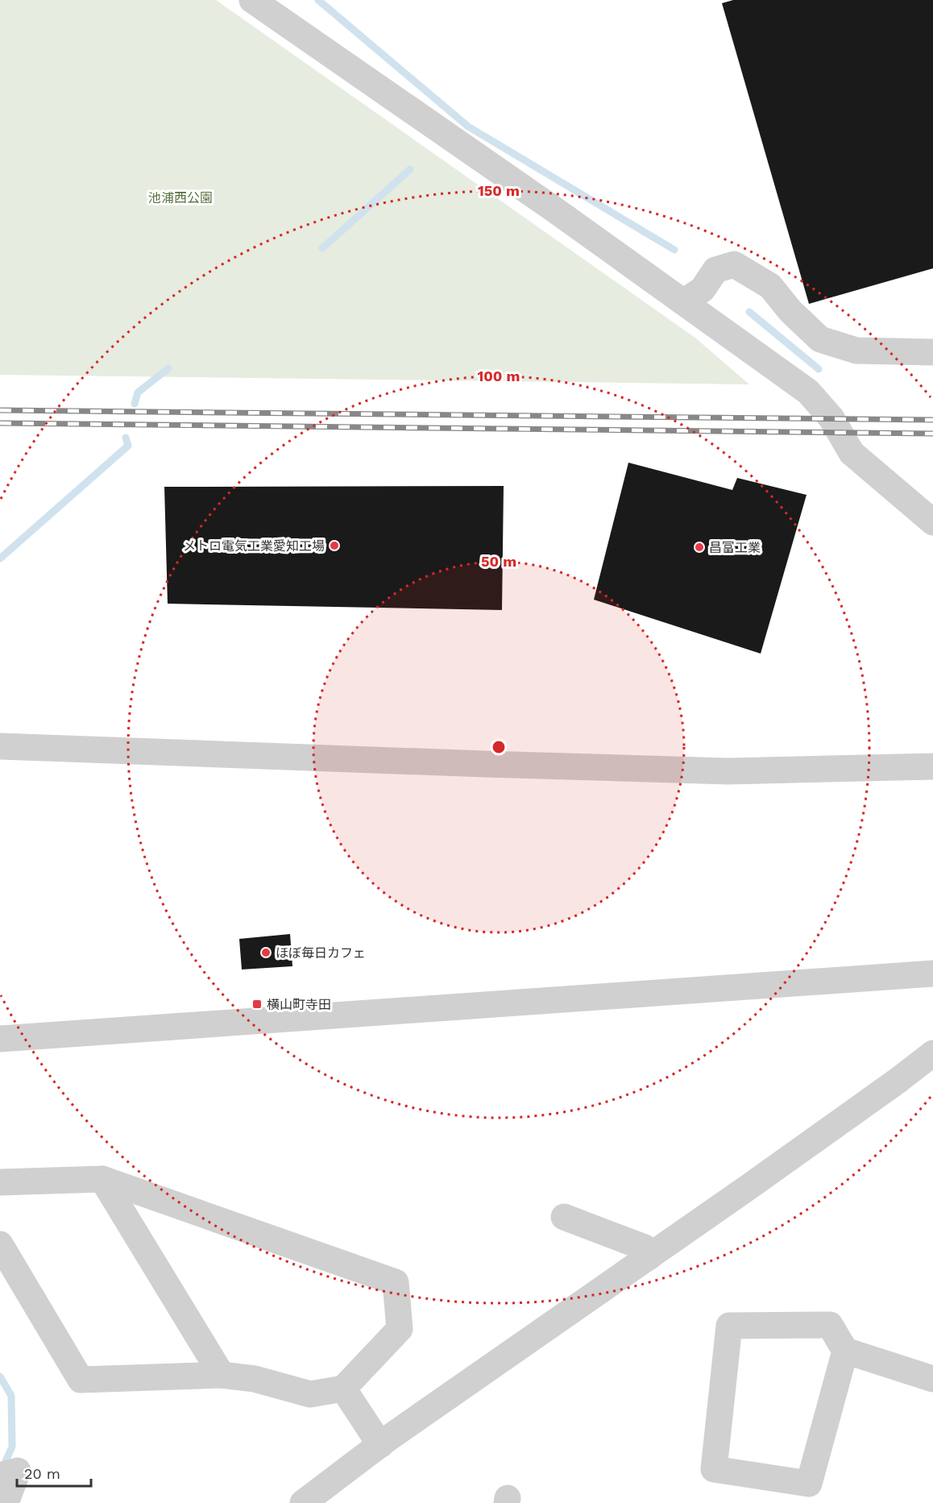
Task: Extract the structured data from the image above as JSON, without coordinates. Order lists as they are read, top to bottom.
{
  "parks": ["池浦西公園"],
  "places": {
    "other": ["メトロ電気工業愛知工場", "昌富工業", "ほぼ毎日カフェ"],
    "transit": ["横山町寺田"]
  },
  "scale_bar": "20 m",
  "rings": ["150 m", "100 m", "50 m"]
}
